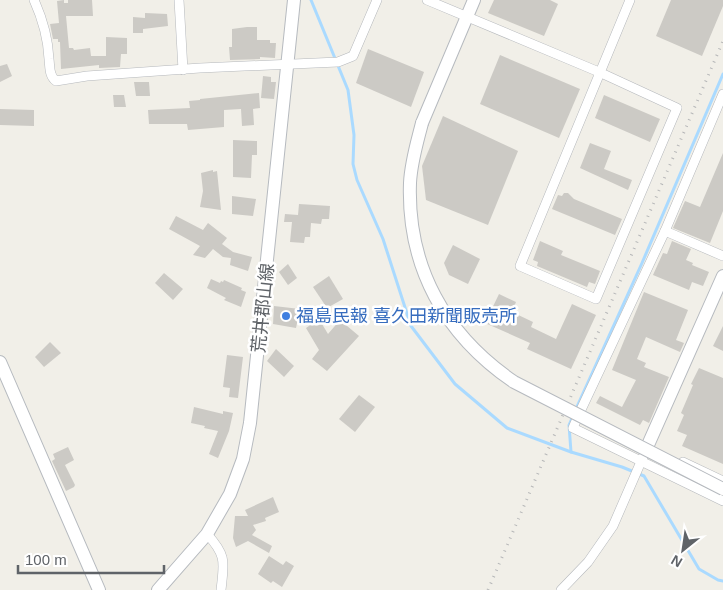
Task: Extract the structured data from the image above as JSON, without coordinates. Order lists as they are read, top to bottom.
{
  "streets": {
    "street": ["荒井郡山線"]
  },
  "places": ["福島民報 喜久田新聞販売所"],
  "scale_bar": "100 m",
  "north": "bottom left"
}
